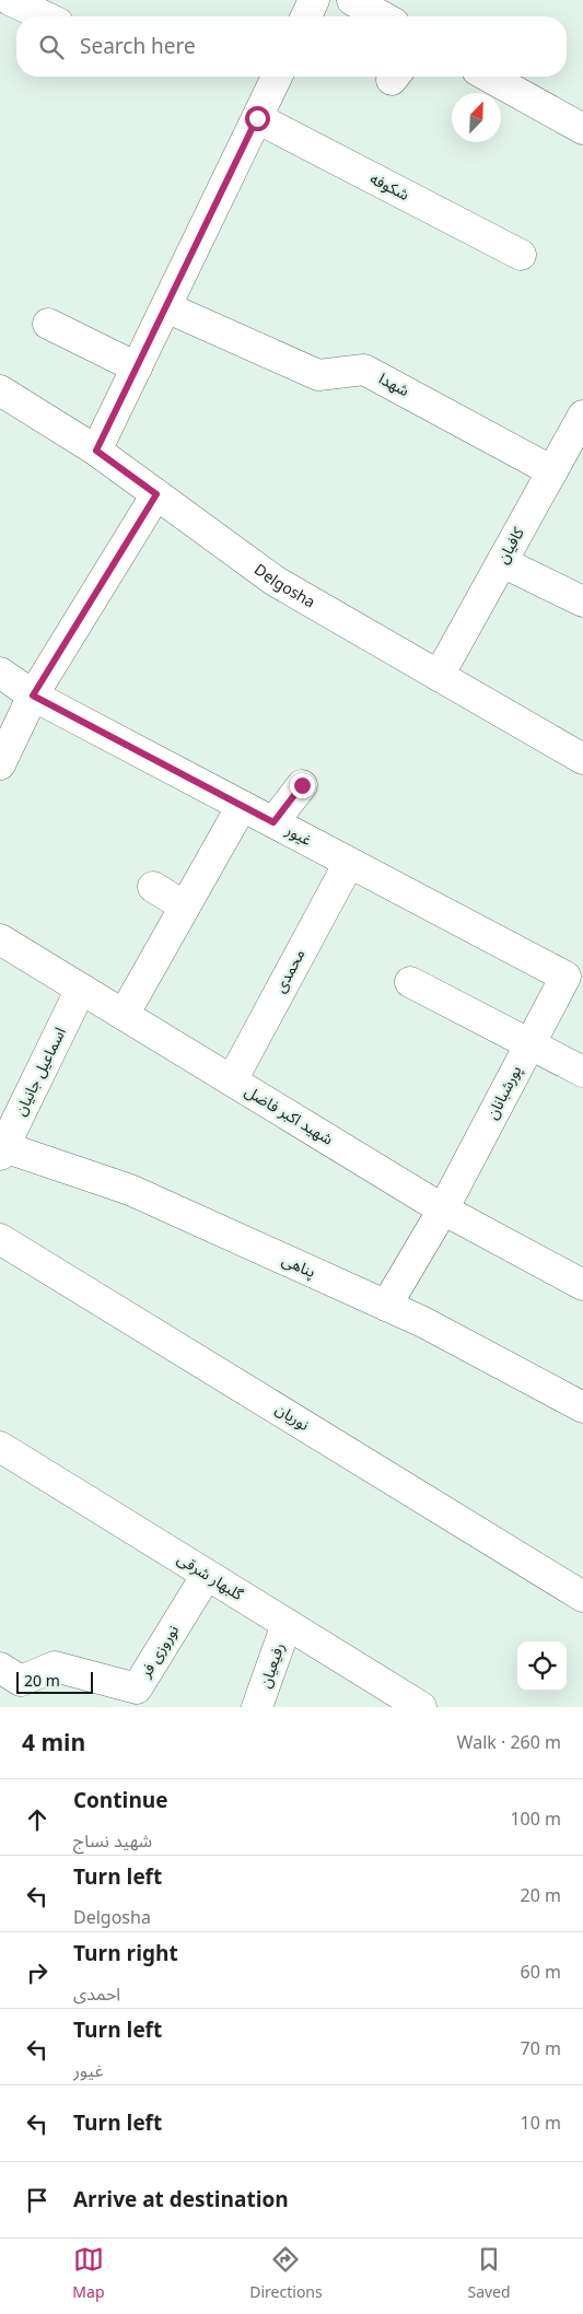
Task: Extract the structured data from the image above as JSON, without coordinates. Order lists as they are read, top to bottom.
{
  "streets": {
    "street": [
      "شکوفه",
      "شهدا",
      "کافیان",
      "Delgosha",
      "غیور",
      "محمدی",
      "اسماعیل جانیان",
      "پورشبانان",
      "شهید اکبر فاضل",
      "پناهی",
      "نوریان",
      "گلبهار شرقی",
      "نوروزی فر",
      "رفیعیان"
    ]
  },
  "crossings": [
    ["شهدا", "کافیان"],
    ["کافیان", "Delgosha"],
    ["غیور", "محمدی"],
    ["غیور", "پورشبانان"],
    ["محمدی", "شهید اکبر فاضل"],
    ["اسماعیل جانیان", "شهید اکبر فاضل"],
    ["اسماعیل جانیان", "پناهی"],
    ["پورشبانان", "شهید اکبر فاضل"],
    ["پورشبانان", "پناهی"],
    ["گلبهار شرقی", "نوروزی فر"],
    ["گلبهار شرقی", "رفیعیان"]
  ],
  "scale_bar": "20 m",
  "north": "top right",
  "page": {
    "search": "Search here",
    "scale": "20 m",
    "heading": ["4 min", "Walk · 260 m"],
    "list": [
      ["Continue", "شهید نساج", "100 m"],
      ["Turn left", "Delgosha", "20 m"],
      ["Turn right", "احمدی", "60 m"],
      ["Turn left", "غیور", "70 m"],
      ["Turn left", "10 m"],
      "Arrive at destination"
    ],
    "nav": ["Map", "Directions", "Saved"]
  }
}
